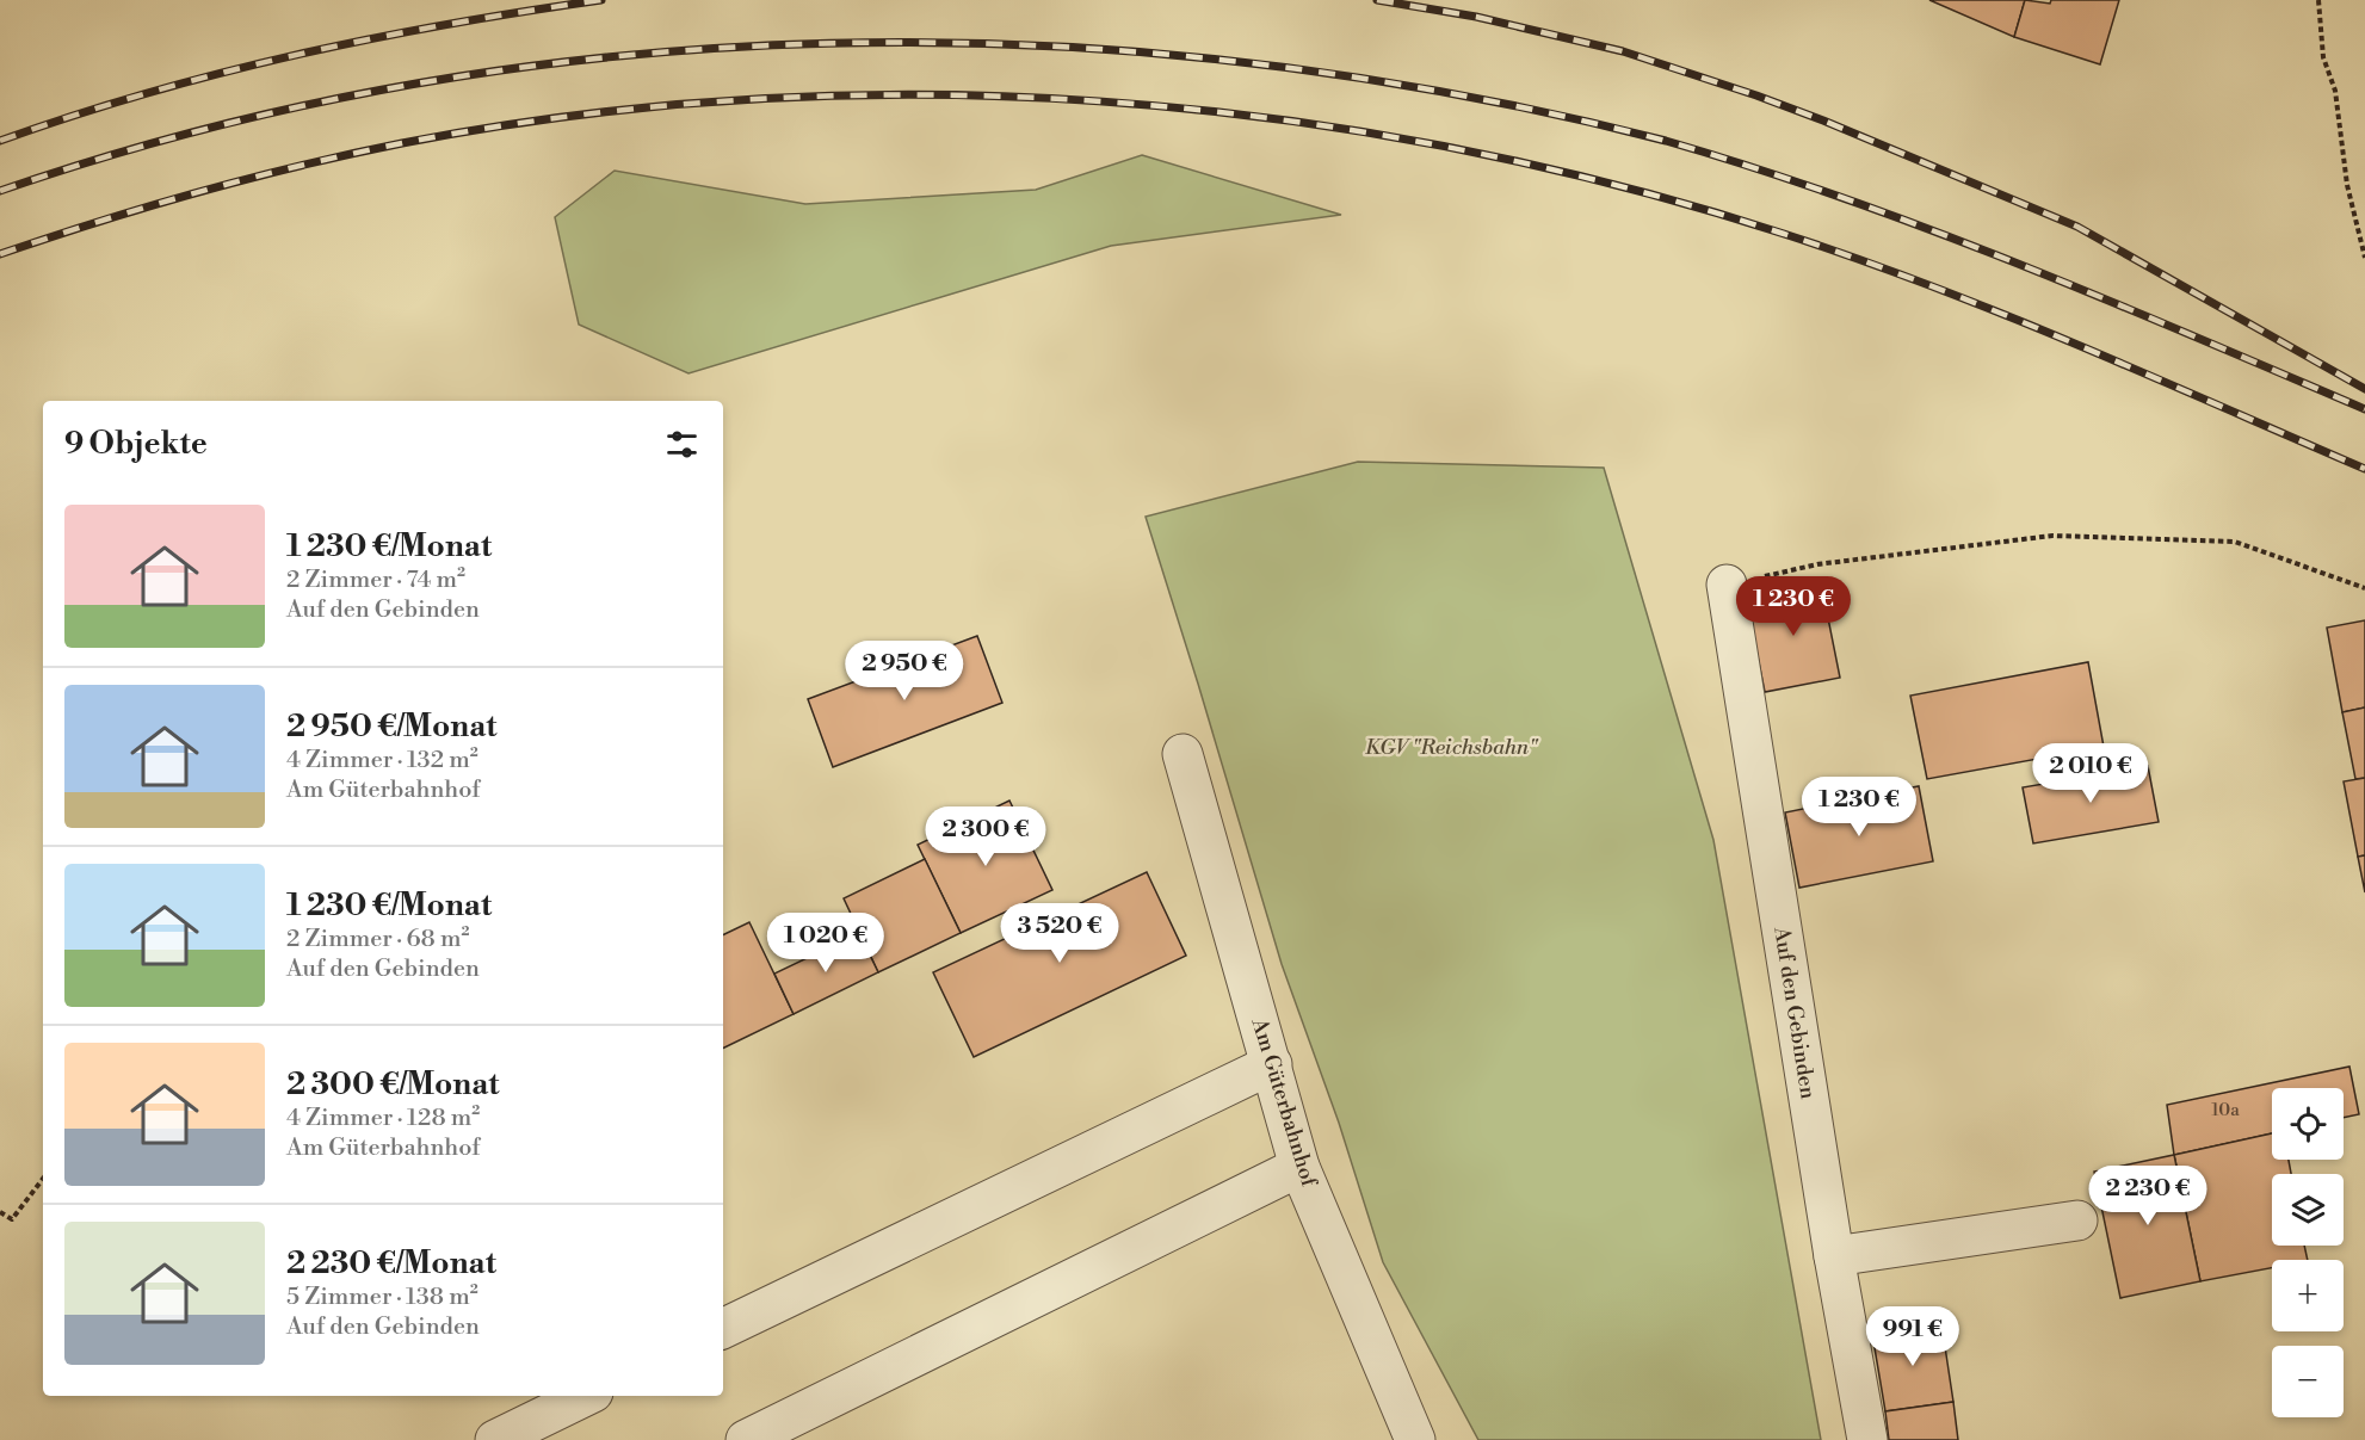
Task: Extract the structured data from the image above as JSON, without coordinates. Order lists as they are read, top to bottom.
{
  "streets": {
    "street": ["Auf den Gebinden", "Am Güterbahnhof"]
  },
  "parks": ["KGV \"Reichsbahn\""],
  "house_numbers": ["10a"],
  "page": {
    "heading": "9 Objekte",
    "list": [
      {
        "name": "1 230 €/Monat",
        "note": "2 Zimmer · 74 m² · Auf den Gebinden"
      },
      {
        "name": "2 950 €/Monat",
        "note": "4 Zimmer · 132 m² · Am Güterbahnhof"
      },
      {
        "name": "1 230 €/Monat",
        "note": "2 Zimmer · 68 m² · Auf den Gebinden"
      },
      {
        "name": "2 300 €/Monat",
        "note": "4 Zimmer · 128 m² · Am Güterbahnhof"
      },
      {
        "name": "2 230 €/Monat",
        "note": "5 Zimmer · 138 m² · Auf den Gebinden"
      }
    ],
    "price": [
      "1 230 €",
      "2 950 €",
      "2 010 €",
      "1 230 €",
      "2 300 €",
      "3 520 €",
      "1 020 €",
      "2 230 €",
      "991 €"
    ],
    "map_buttons": ["+", "−"]
  }
}
